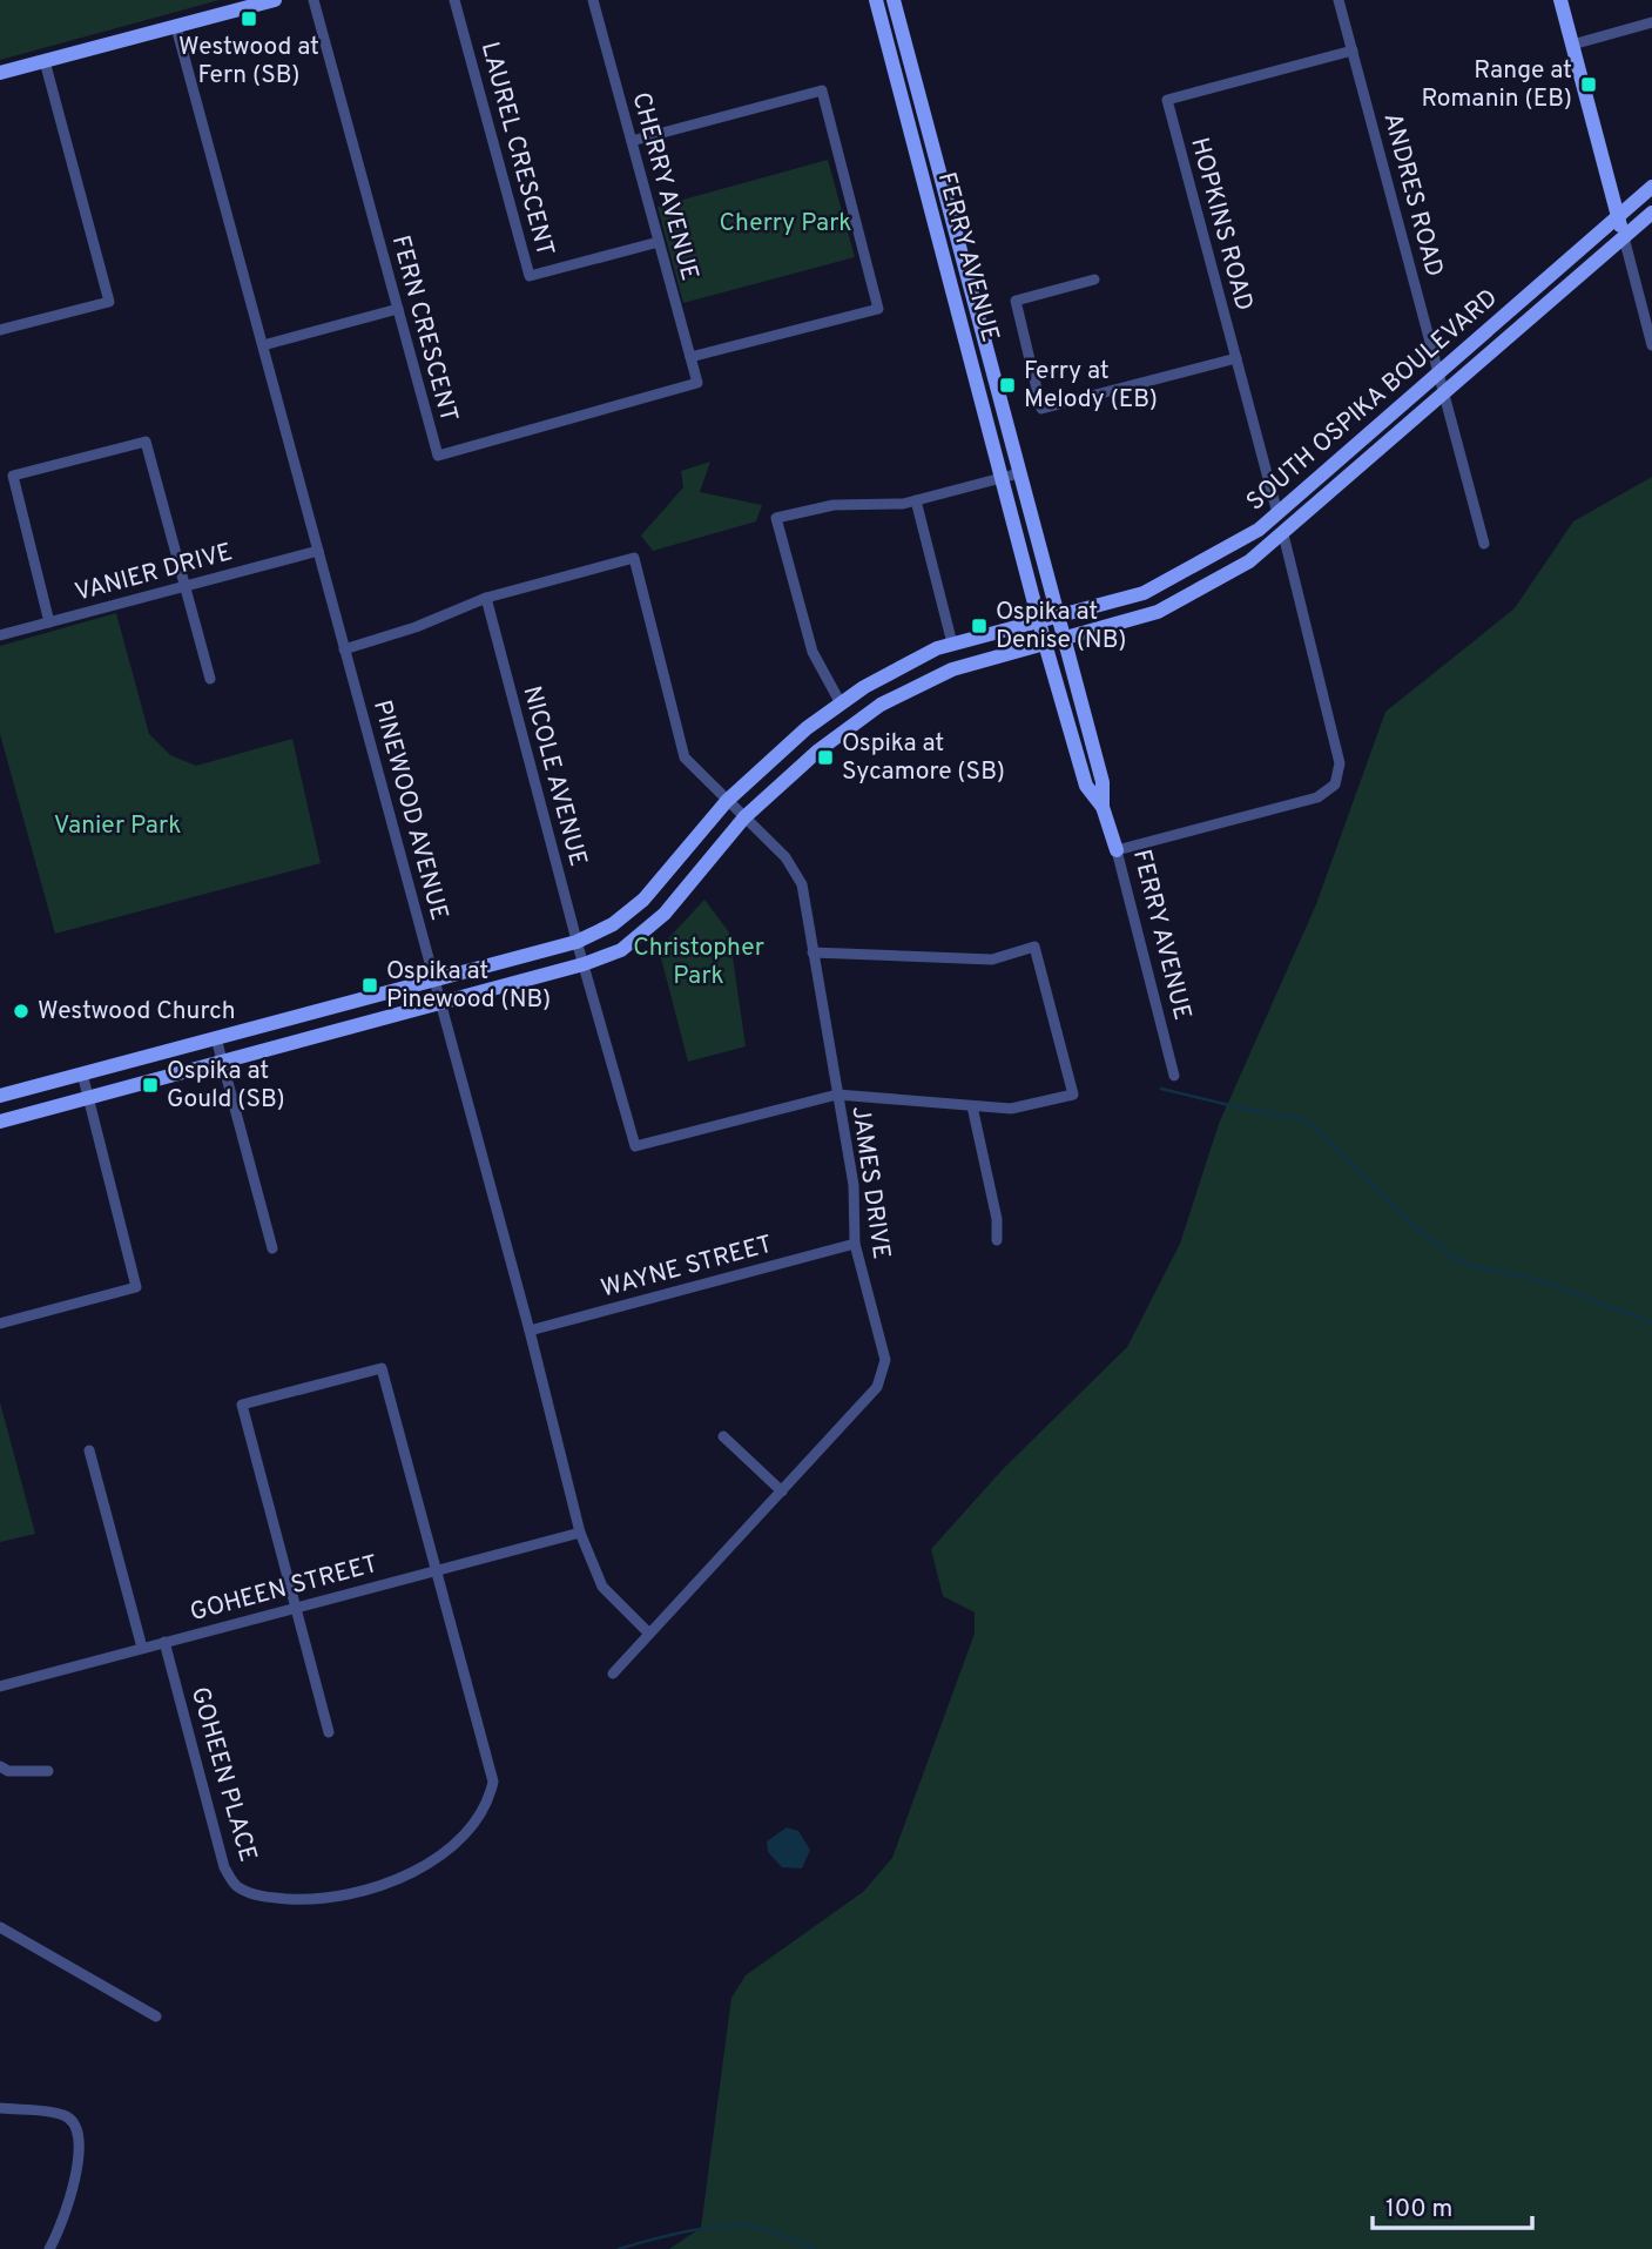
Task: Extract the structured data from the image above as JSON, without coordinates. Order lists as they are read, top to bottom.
{
  "streets": {
    "main road": ["FERRY AVENUE", "SOUTH OSPIKA BOULEVARD"],
    "street": [
      "LAUREL CRESCENT",
      "CHERRY AVENUE",
      "ANDRES ROAD",
      "HOPKINS ROAD",
      "FERN CRESCENT",
      "VANIER DRIVE",
      "NICOLE AVENUE",
      "PINEWOOD AVENUE",
      "JAMES DRIVE",
      "WAYNE STREET",
      "GOHEEN STREET",
      "GOHEEN PLACE"
    ]
  },
  "crossings": [
    ["LAUREL CRESCENT", "CHERRY AVENUE"],
    ["CHERRY AVENUE", "FERN CRESCENT"],
    ["ANDRES ROAD", "HOPKINS ROAD"],
    ["ANDRES ROAD", "SOUTH OSPIKA BOULEVARD"],
    ["HOPKINS ROAD", "FERRY AVENUE"],
    ["HOPKINS ROAD", "SOUTH OSPIKA BOULEVARD"],
    ["FERRY AVENUE", "SOUTH OSPIKA BOULEVARD"],
    ["SOUTH OSPIKA BOULEVARD", "NICOLE AVENUE"],
    ["SOUTH OSPIKA BOULEVARD", "PINEWOOD AVENUE"],
    ["SOUTH OSPIKA BOULEVARD", "JAMES DRIVE"],
    ["VANIER DRIVE", "PINEWOOD AVENUE"],
    ["NICOLE AVENUE", "JAMES DRIVE"],
    ["PINEWOOD AVENUE", "JAMES DRIVE"],
    ["PINEWOOD AVENUE", "WAYNE STREET"],
    ["PINEWOOD AVENUE", "GOHEEN STREET"],
    ["JAMES DRIVE", "WAYNE STREET"],
    ["GOHEEN STREET", "GOHEEN PLACE"]
  ],
  "parks": ["Cherry Park", "Vanier Park", "Christopher Park"],
  "places": {
    "transit": [
      "Westwood at Fern (SB)",
      "Range at Romanin (EB)",
      "Ferry at Melody (EB)",
      "Ospika at Denise (NB)",
      "Ospika at Sycamore (SB)",
      "Ospika at Pinewood (NB)",
      "Ospika at Gould (SB)"
    ],
    "other": ["Westwood Church"]
  },
  "scale_bar": "100 m"
}
